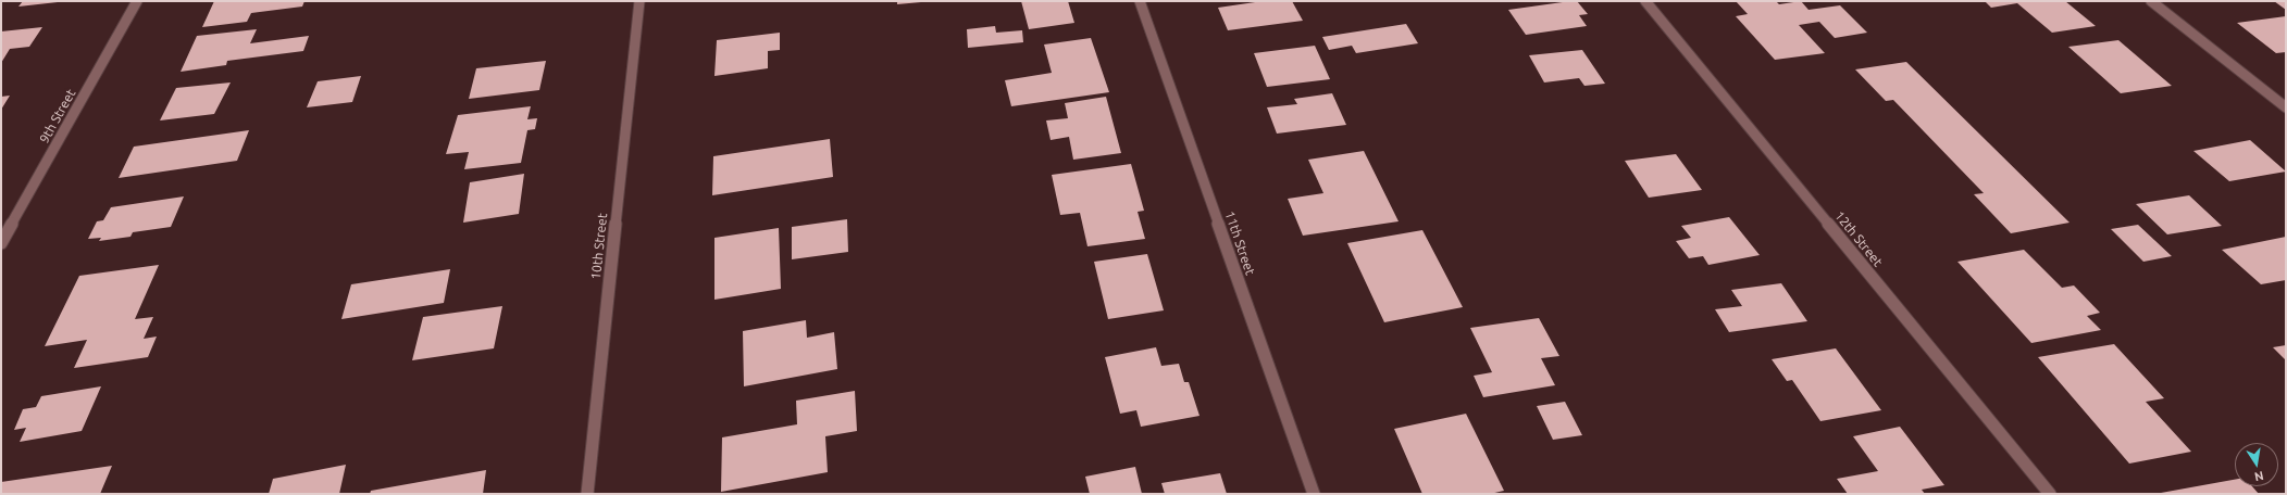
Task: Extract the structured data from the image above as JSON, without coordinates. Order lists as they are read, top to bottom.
{
  "streets": {
    "street": [
      "9th Street",
      "12th Street",
      "11th Street",
      "10th Street"
    ]
  },
  "north": "bottom"
}
